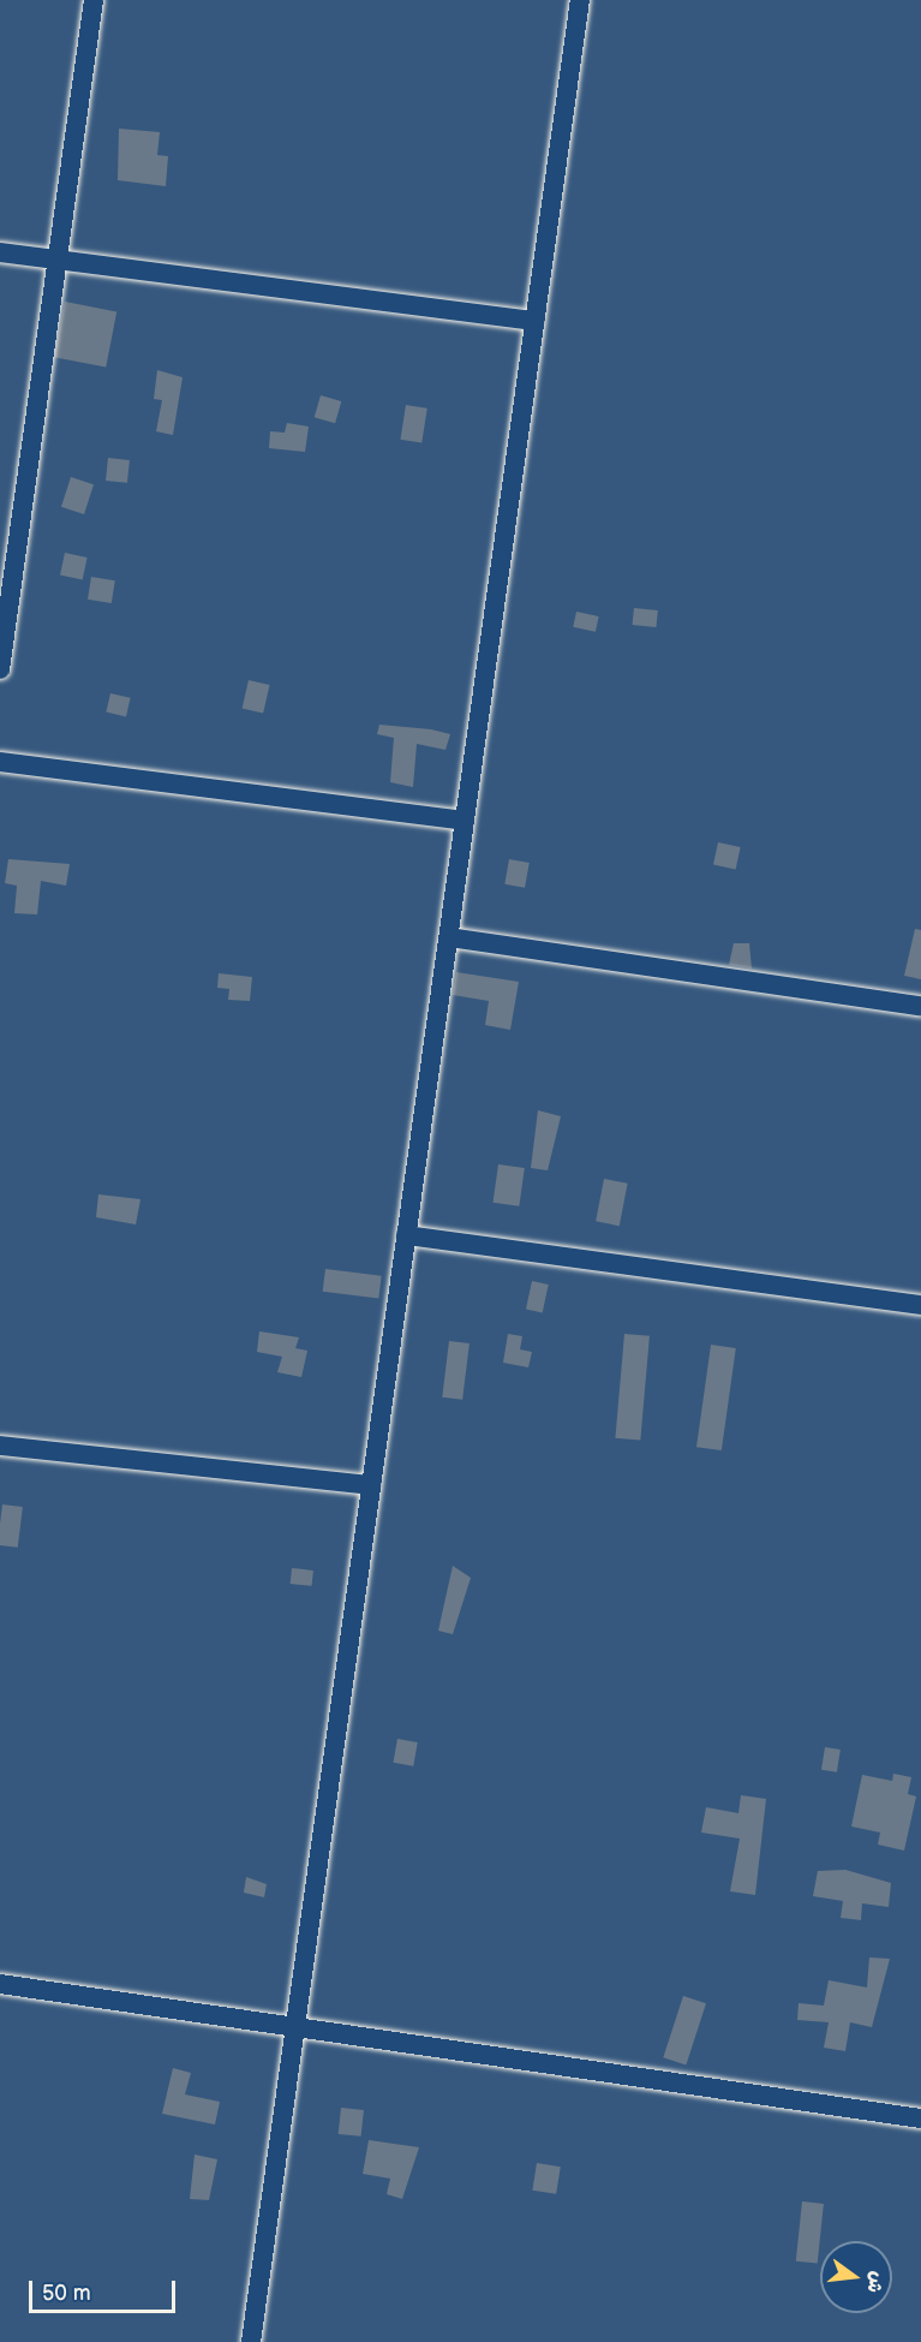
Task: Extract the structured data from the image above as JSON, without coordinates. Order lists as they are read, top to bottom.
{
  "scale_bar": "50 m",
  "north": "right"
}
